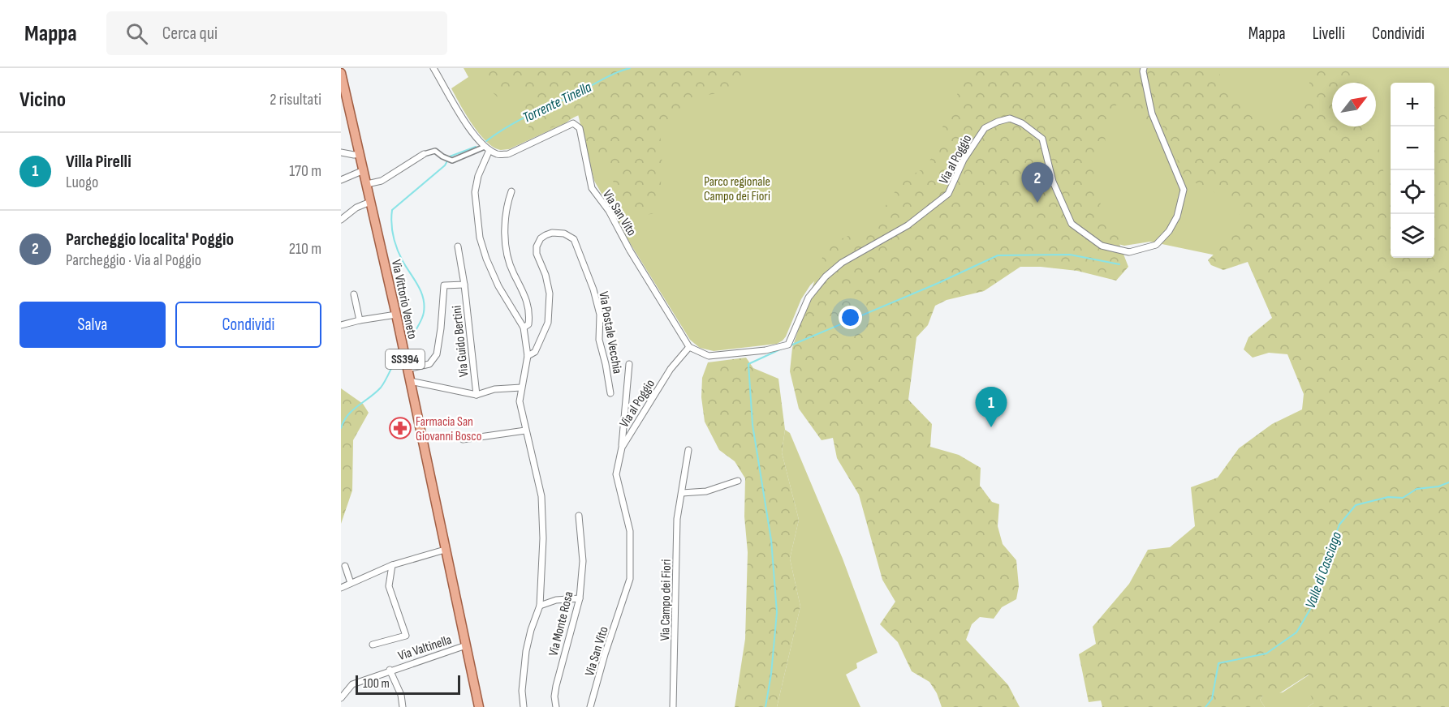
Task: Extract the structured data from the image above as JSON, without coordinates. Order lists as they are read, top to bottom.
{
  "streets": {
    "main road": ["Via Vittorio Veneto", "SS394"],
    "street": [
      "Via al Poggio",
      "Via San Vito",
      "Via Postale Vecchia",
      "Via Guido Bertini",
      "Via Campo dei Fiori",
      "Via Monte Rosa",
      "Via Valtinella"
    ]
  },
  "crossings": [
    ["Via al Poggio", "Via San Vito"],
    ["Via San Vito", "Via Postale Vecchia"],
    ["Via Vittorio Veneto", "Via Guido Bertini"],
    ["Via Vittorio Veneto", "SS394"],
    ["Via Vittorio Veneto", "Via Valtinella"],
    ["Via Postale Vecchia", "Via Guido Bertini"],
    ["SS394", "Via Valtinella"]
  ],
  "water": ["Torrente Tinella", "Valle di Casciago"],
  "parks": ["Parco regionale Campo dei Fiori"],
  "places": {
    "pharmacy": ["Farmacia San Giovanni Bosco"]
  },
  "scale_bar": "100 m",
  "north": "top right",
  "page": {
    "header": "Mappa",
    "search": "Cerca qui",
    "nav": ["Mappa", "Livelli", "Condividi"],
    "heading": ["Vicino", "2 risultati"],
    "map_buttons": ["+", "−"],
    "list": [
      {
        "mark": "1",
        "name": "Villa Pirelli",
        "note": "Luogo",
        "value": "170 m"
      },
      {
        "mark": "2",
        "name": "Parcheggio localita' Poggio",
        "note": "Parcheggio · Via al Poggio",
        "value": "210 m"
      }
    ],
    "pins": ["2", "1"],
    "buttons": ["Salva", "Condividi"],
    "scale": "100 m"
  }
}
